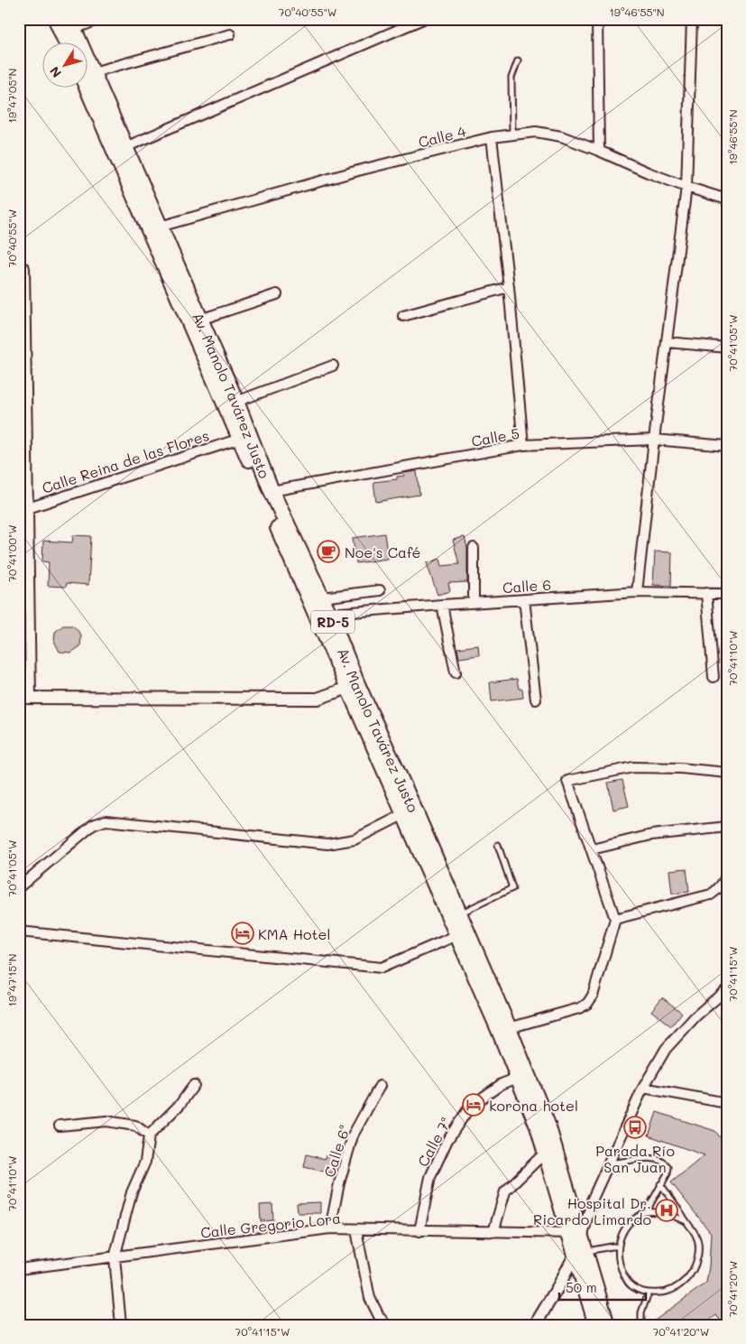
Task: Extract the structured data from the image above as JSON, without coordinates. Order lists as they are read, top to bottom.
{
  "streets": {
    "main road": ["Av. Manolo Tavárez Justo", "RD-5"],
    "street": [
      "Calle 4",
      "Calle 5",
      "Calle Reina de las Flores",
      "Calle 6",
      "Calle 7ª",
      "Calle 6ª",
      "Calle Gregorio Lora"
    ]
  },
  "crossings": [
    ["Calle 4", "Av. Manolo Tavárez Justo"],
    ["Av. Manolo Tavárez Justo", "Calle 5"],
    ["Av. Manolo Tavárez Justo", "Calle Reina de las Flores"],
    ["Av. Manolo Tavárez Justo", "Calle 6"],
    ["Av. Manolo Tavárez Justo", "Calle 7ª"],
    ["Av. Manolo Tavárez Justo", "Calle Gregorio Lora"],
    ["Calle 7ª", "Calle Gregorio Lora"],
    ["Calle 6ª", "Calle Gregorio Lora"]
  ],
  "places": {
    "cafe": ["Noe's Café"],
    "hotel": ["KMA Hotel", "korona hotel"],
    "bus stop": ["Parada Río San Juan"],
    "hospital": ["Hospital Dr. Ricardo Limardo"]
  },
  "scale_bar": "50 m",
  "north": "bottom left",
  "coordinates": [
    "70°40'55\"W",
    "19°46'55\"N",
    "19°47'05\"N",
    "70°41'05\"W",
    "70°41'00\"W",
    "70°41'10\"W",
    "70°41'15\"W",
    "19°47'15\"N",
    "70°41'20\"W"
  ]
}
